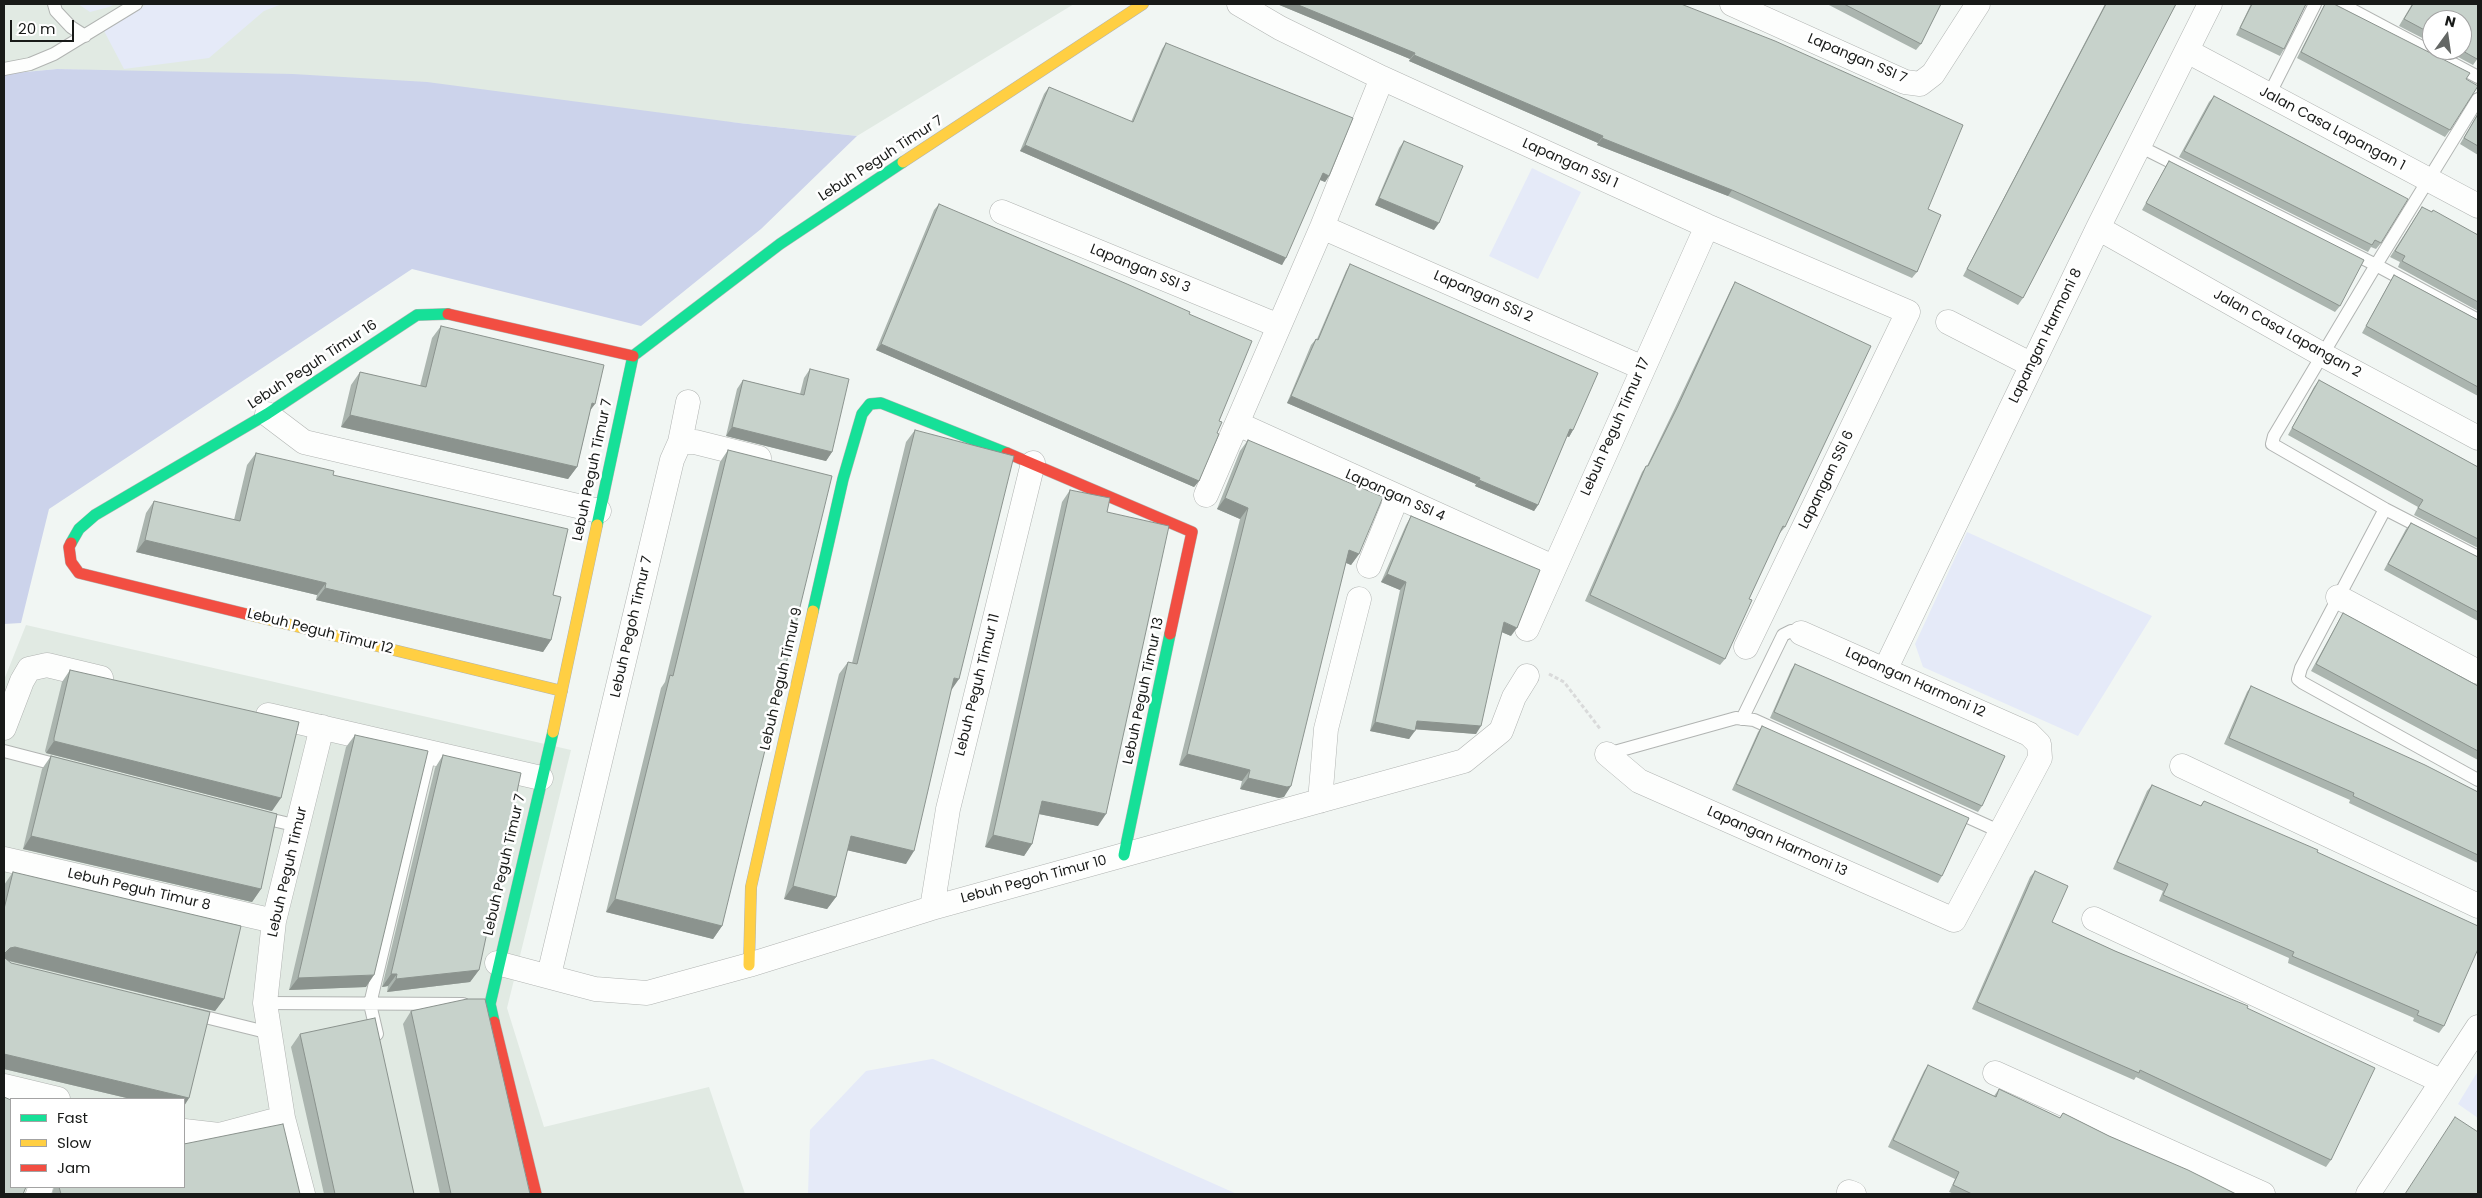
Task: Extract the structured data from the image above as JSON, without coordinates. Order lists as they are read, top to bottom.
{
  "streets": {
    "street": [
      "Lapangan SSI 7",
      "Jalan Casa Lapangan 1",
      "Lebuh Peguh Timur 7",
      "Lapangan SSI 1",
      "Lapangan SSI 3",
      "Lapangan SSI 2",
      "Jalan Casa Lapangan 2",
      "Lapangan Harmoni 8",
      "Lebuh Peguh Timur 16",
      "Lebuh Peguh Timur 17",
      "Lapangan SSI 6",
      "Lapangan SSI 4",
      "Lebuh Pegoh Timur 7",
      "Lebuh Peguh Timur 12",
      "Lebuh Peguh Timur 9",
      "Lapangan Harmoni 12",
      "Lebuh Peguh Timur 11",
      "Lebuh Peguh Timur 13",
      "Lapangan Harmoni 13",
      "Lebuh Peguh Timur",
      "Lebuh Pegoh Timur 10",
      "Lebuh Peguh Timur 8"
    ]
  },
  "crossings": [
    ["Jalan Casa Lapangan 1", "Lapangan Harmoni 8"],
    ["Lebuh Peguh Timur 7", "Lebuh Peguh Timur 16"],
    ["Lebuh Peguh Timur 7", "Lebuh Peguh Timur 12"],
    ["Lebuh Peguh Timur 7", "Lebuh Pegoh Timur 10"],
    ["Lapangan SSI 1", "Lebuh Peguh Timur 17"],
    ["Lapangan SSI 1", "Lapangan SSI 6"],
    ["Lapangan SSI 2", "Lebuh Peguh Timur 17"],
    ["Jalan Casa Lapangan 2", "Lapangan Harmoni 8"],
    ["Lapangan Harmoni 8", "Lapangan Harmoni 12"],
    ["Lebuh Peguh Timur 16", "Lebuh Peguh Timur 12"],
    ["Lebuh Peguh Timur 17", "Lapangan SSI 4"],
    ["Lebuh Pegoh Timur 7", "Lebuh Pegoh Timur 10"],
    ["Lebuh Peguh Timur 9", "Lebuh Peguh Timur 11"],
    ["Lebuh Peguh Timur 9", "Lebuh Peguh Timur 13"],
    ["Lebuh Peguh Timur 9", "Lebuh Pegoh Timur 10"],
    ["Lapangan Harmoni 12", "Lapangan Harmoni 13"],
    ["Lebuh Peguh Timur 11", "Lebuh Peguh Timur 13"],
    ["Lebuh Peguh Timur 11", "Lebuh Pegoh Timur 10"],
    ["Lebuh Peguh Timur 13", "Lebuh Pegoh Timur 10"],
    ["Lebuh Peguh Timur", "Lebuh Peguh Timur 8"]
  ],
  "legend": ["Fast", "Slow", "Jam"],
  "scale_bar": "20 m",
  "north": "top"
}
